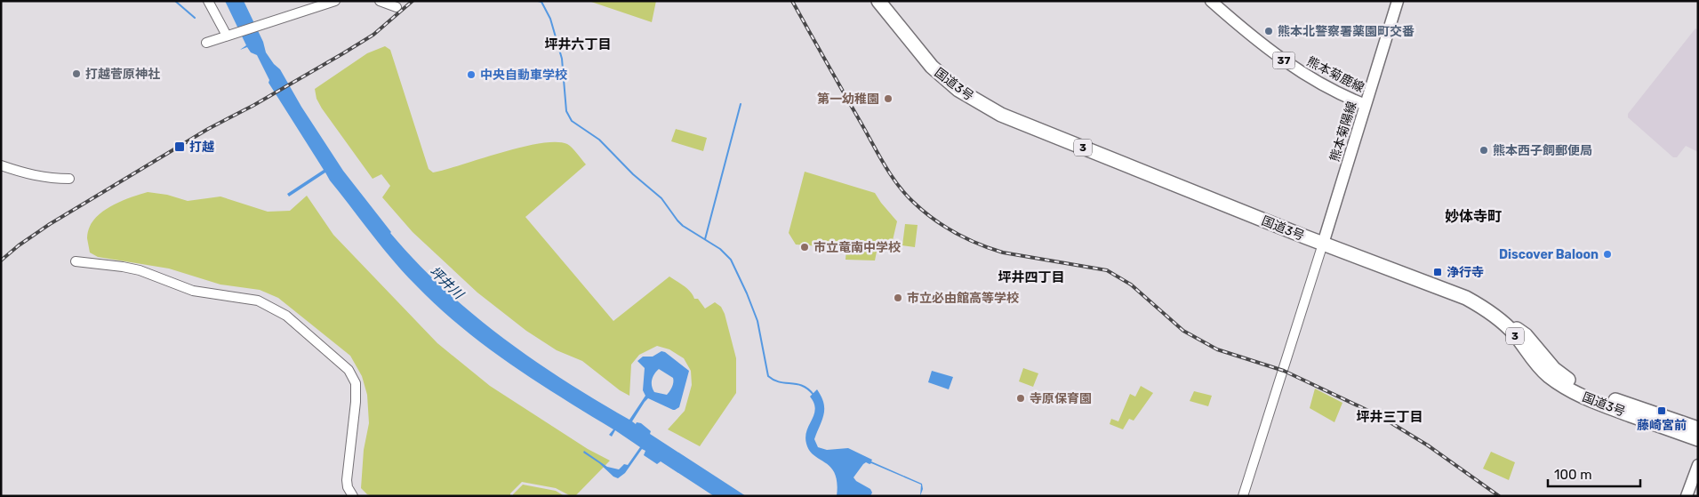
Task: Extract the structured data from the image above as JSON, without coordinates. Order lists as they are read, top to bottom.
{
  "streets": {
    "highway": ["国道3号", "3"],
    "main road": ["37", "熊本菊鹿線", "熊本菊陽線"]
  },
  "crossings": [
    ["熊本菊鹿線", "熊本菊陽線"],
    ["国道3号", "熊本菊陽線"]
  ],
  "districts": [
    "坪井六丁目",
    "妙体寺町",
    "坪井四丁目",
    "坪井三丁目"
  ],
  "water": ["坪井川"],
  "places": {
    "other": [
      "熊本北警察署薬園町交番",
      "打越菅原神社",
      "中央自動車学校",
      "第一幼稚園",
      "熊本西子飼郵便局",
      "市立竜南中学校",
      "Discover Baloon",
      "市立必由館高等学校",
      "寺原保育園"
    ],
    "transit": ["打越", "浄行寺", "藤崎宮前"]
  },
  "scale_bar": "100 m"
}
